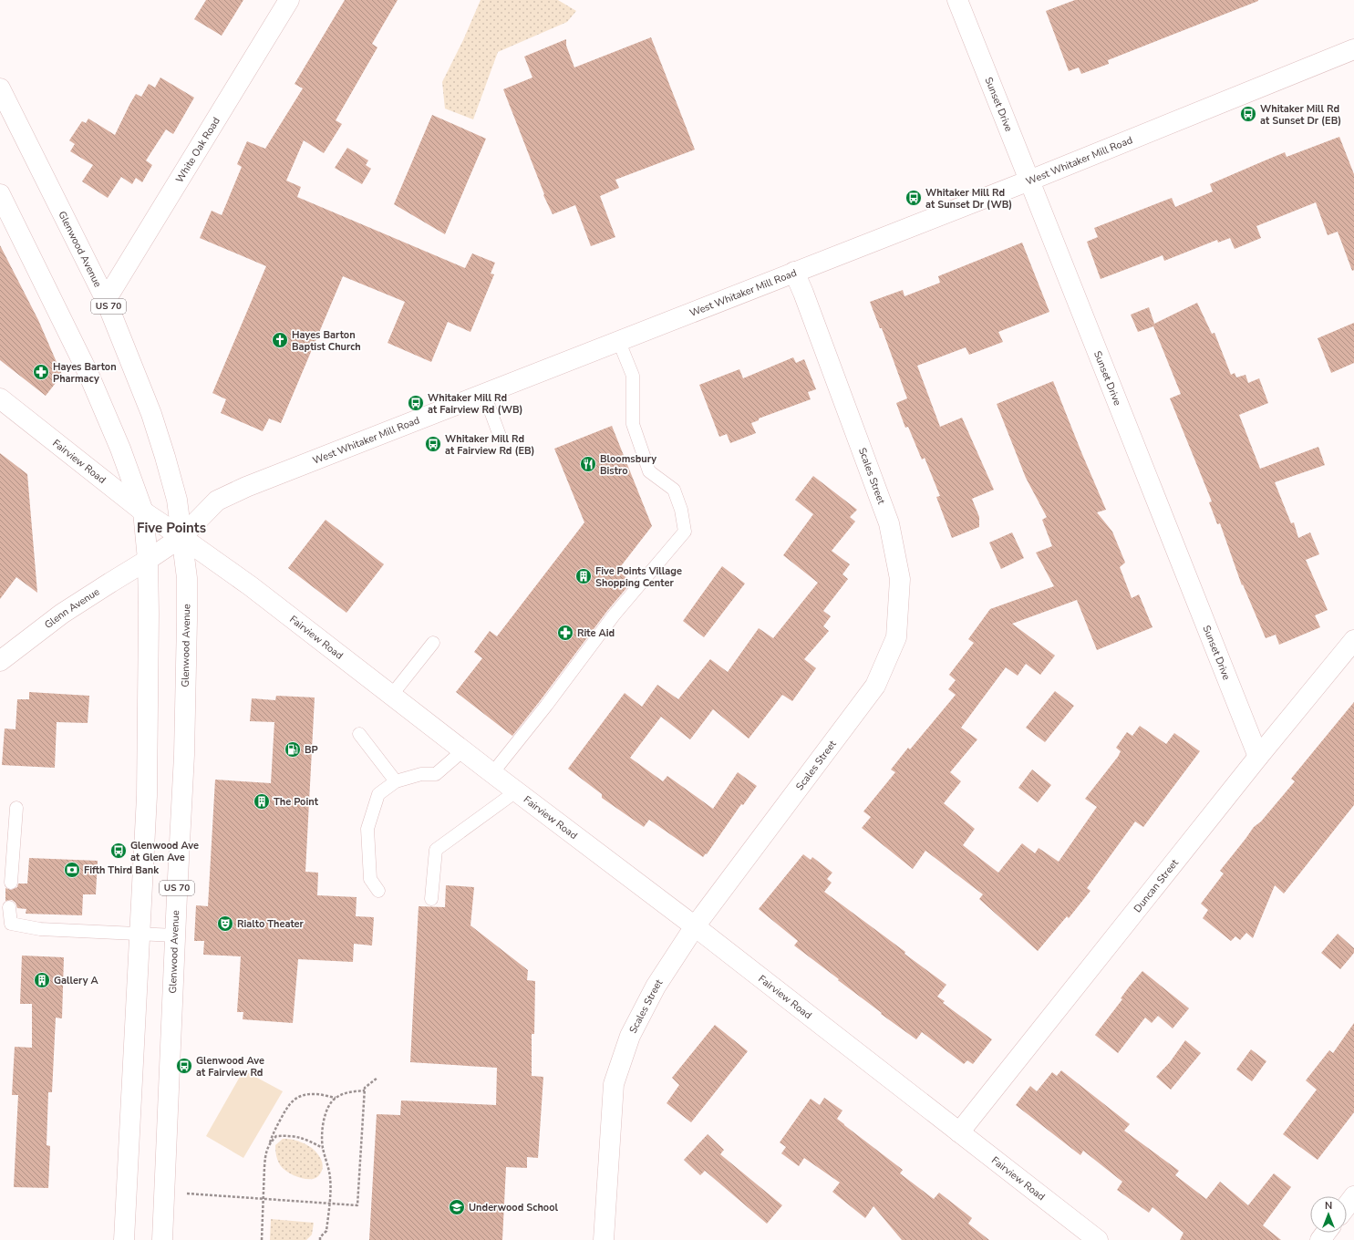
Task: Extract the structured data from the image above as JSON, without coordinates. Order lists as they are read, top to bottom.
{
  "streets": {
    "street": [
      "Sunset Drive",
      "White Oak Road",
      "West Whitaker Mill Road",
      "Glenwood Avenue",
      "US 70",
      "Fairview Road",
      "Scales Street",
      "Glenn Avenue",
      "Duncan Street"
    ]
  },
  "crossings": [
    ["Sunset Drive", "West Whitaker Mill Road"],
    ["Sunset Drive", "Duncan Street"],
    ["White Oak Road", "Glenwood Avenue"],
    ["West Whitaker Mill Road", "Glenwood Avenue"],
    ["West Whitaker Mill Road", "Fairview Road"],
    ["West Whitaker Mill Road", "Scales Street"],
    ["West Whitaker Mill Road", "Glenn Avenue"],
    ["Glenwood Avenue", "Fairview Road"],
    ["Fairview Road", "Scales Street"],
    ["Fairview Road", "Duncan Street"]
  ],
  "districts": ["Five Points"],
  "places": {
    "bus stop": [
      "Whitaker Mill Rd at Sunset Dr (EB)",
      "Whitaker Mill Rd at Sunset Dr (WB)",
      "Whitaker Mill Rd at Fairview Rd (WB)",
      "Whitaker Mill Rd at Fairview Rd (EB)",
      "Glenwood Ave at Glen Ave",
      "Glenwood Ave at Fairview Rd"
    ],
    "church": ["Hayes Barton Baptist Church"],
    "pharmacy": ["Hayes Barton Pharmacy", "Rite Aid"],
    "restaurant": ["Bloomsbury Bistro"],
    "building": ["Five Points Village Shopping Center", "The Point", "Gallery A"],
    "fuel station": ["BP"],
    "bank": ["Fifth Third Bank"],
    "theatre": ["Rialto Theater"],
    "school or university": ["Underwood School"]
  },
  "north": "top"
}
